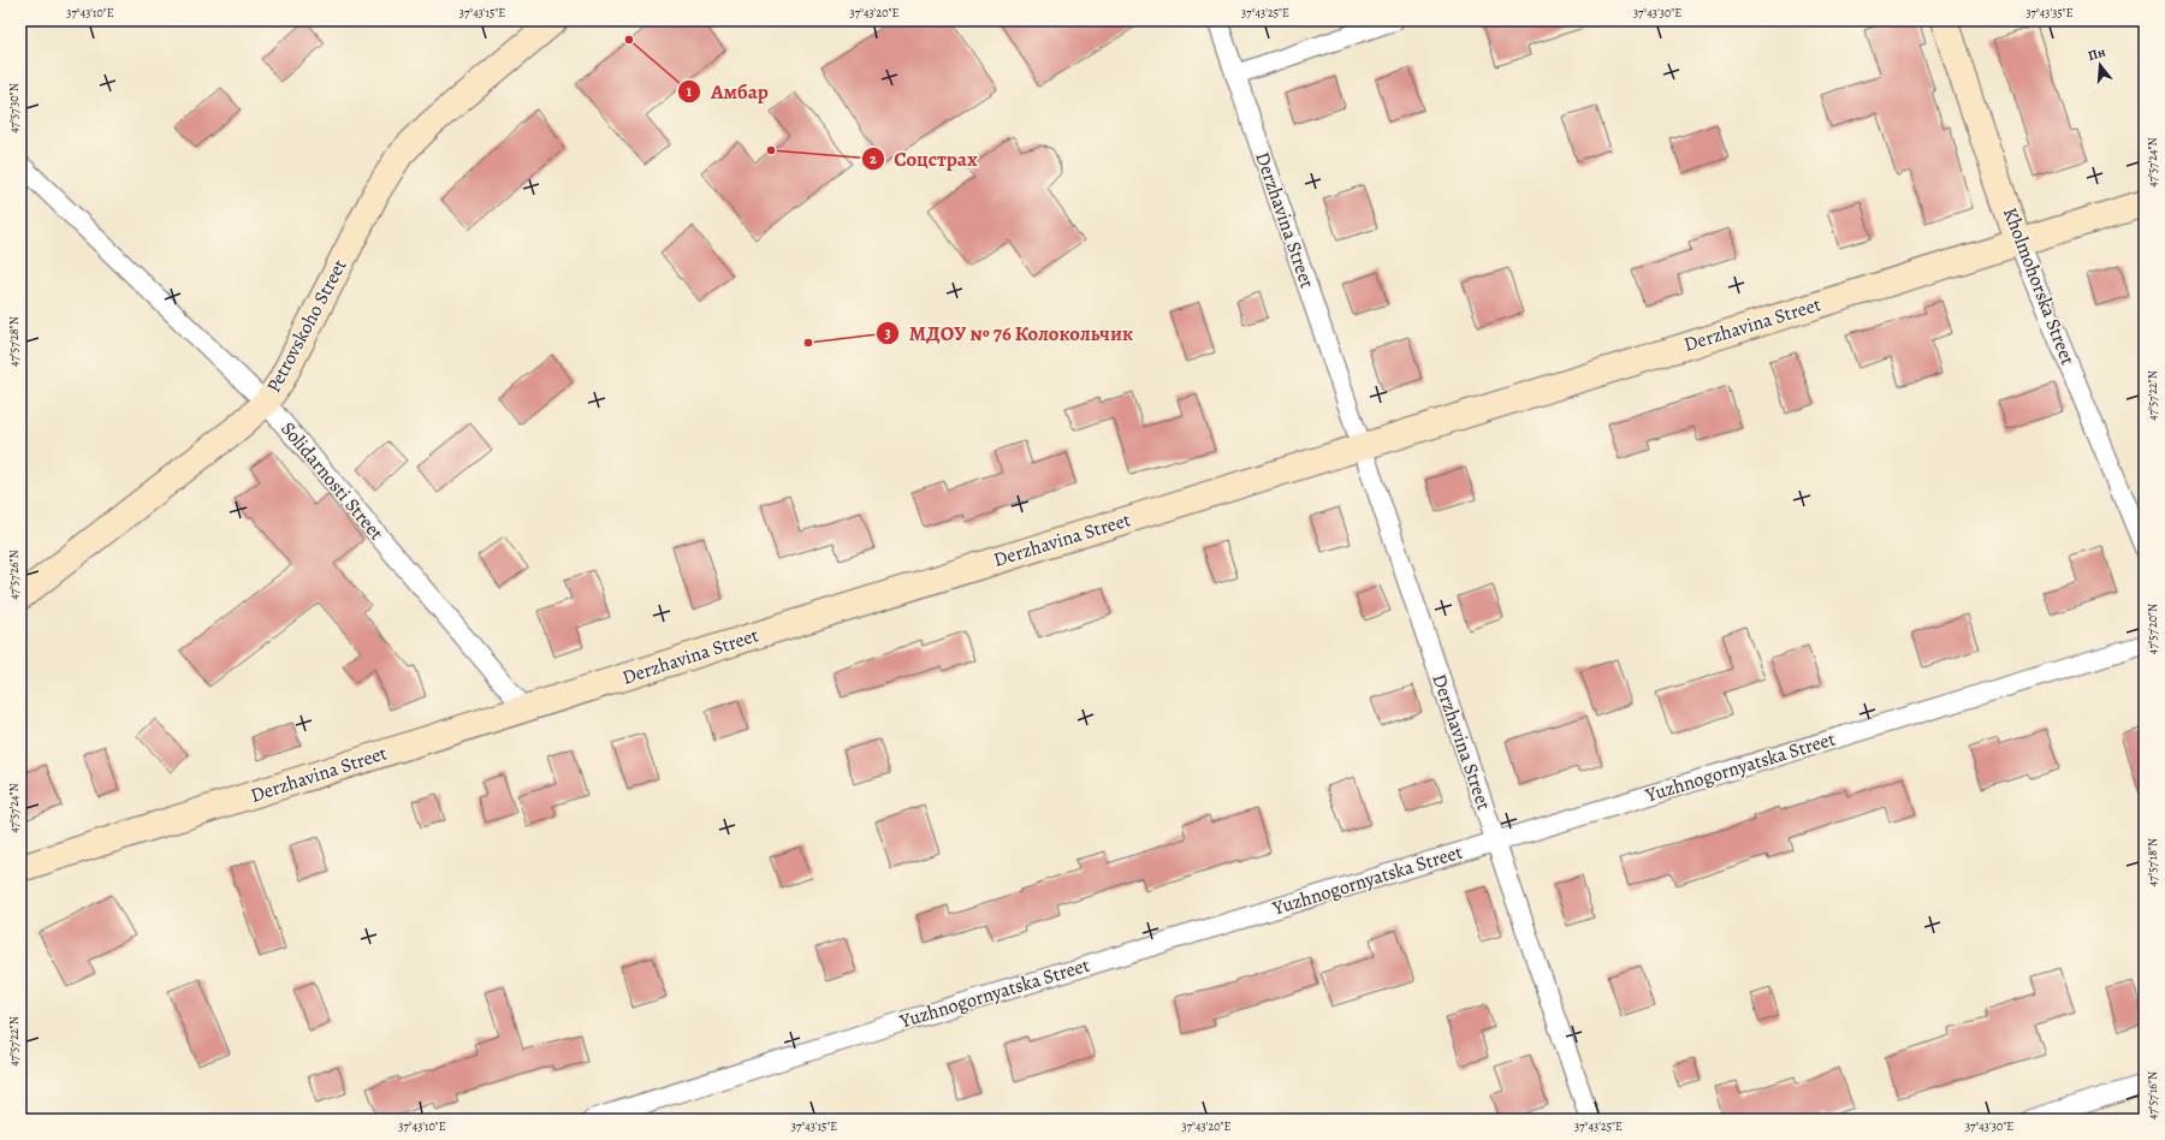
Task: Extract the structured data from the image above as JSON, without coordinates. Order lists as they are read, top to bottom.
{
  "streets": {
    "main road": ["Derzhavina Street", "Kholmohorska Street", "Petrovskoho Street"],
    "street": ["Solidarnosti Street", "Yuzhnogornyatska Street"]
  },
  "crossings": [
    ["Derzhavina Street", "Kholmohorska Street"],
    ["Derzhavina Street", "Solidarnosti Street"],
    ["Derzhavina Street", "Yuzhnogornyatska Street"],
    ["Petrovskoho Street", "Solidarnosti Street"]
  ],
  "places": ["Амбар", "Соцстрах", "МДОУ № 76 Колокольчик"],
  "north": "top",
  "coordinates": [
    "37°43'10\"E",
    "37°43'15\"E",
    "37°43'20\"E",
    "37°43'25\"E",
    "37°43'30\"E",
    "37°43'35\"E",
    "47°57'30\"N",
    "47°57'24\"N",
    "47°57'28\"N",
    "47°57'22\"N",
    "47°57'26\"N",
    "47°57'20\"N",
    "47°57'18\"N",
    "47°57'16\"N"
  ]
}
